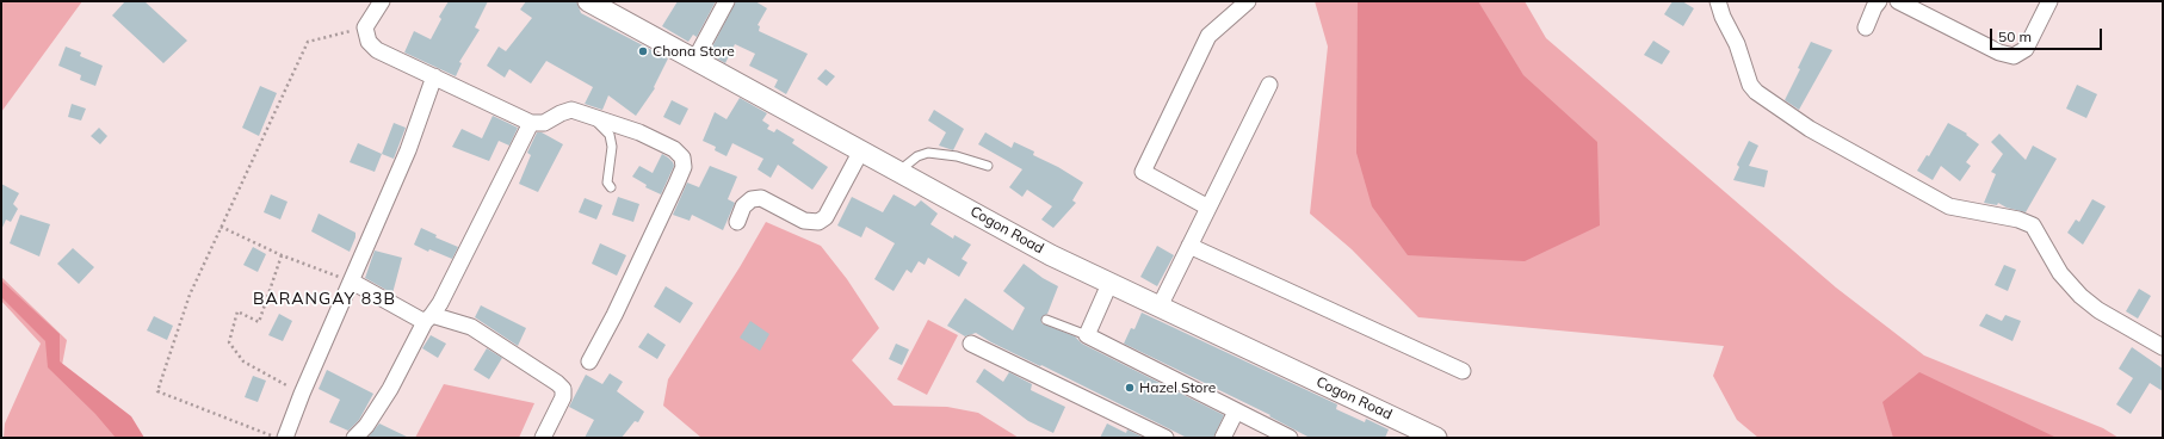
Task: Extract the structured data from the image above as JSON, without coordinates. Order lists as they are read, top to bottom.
{
  "streets": {
    "street": ["Cogon Road"]
  },
  "districts": ["BARANGAY 83B"],
  "places": ["Chona Store", "Hazel Store"],
  "scale_bar": "50 m"
}
